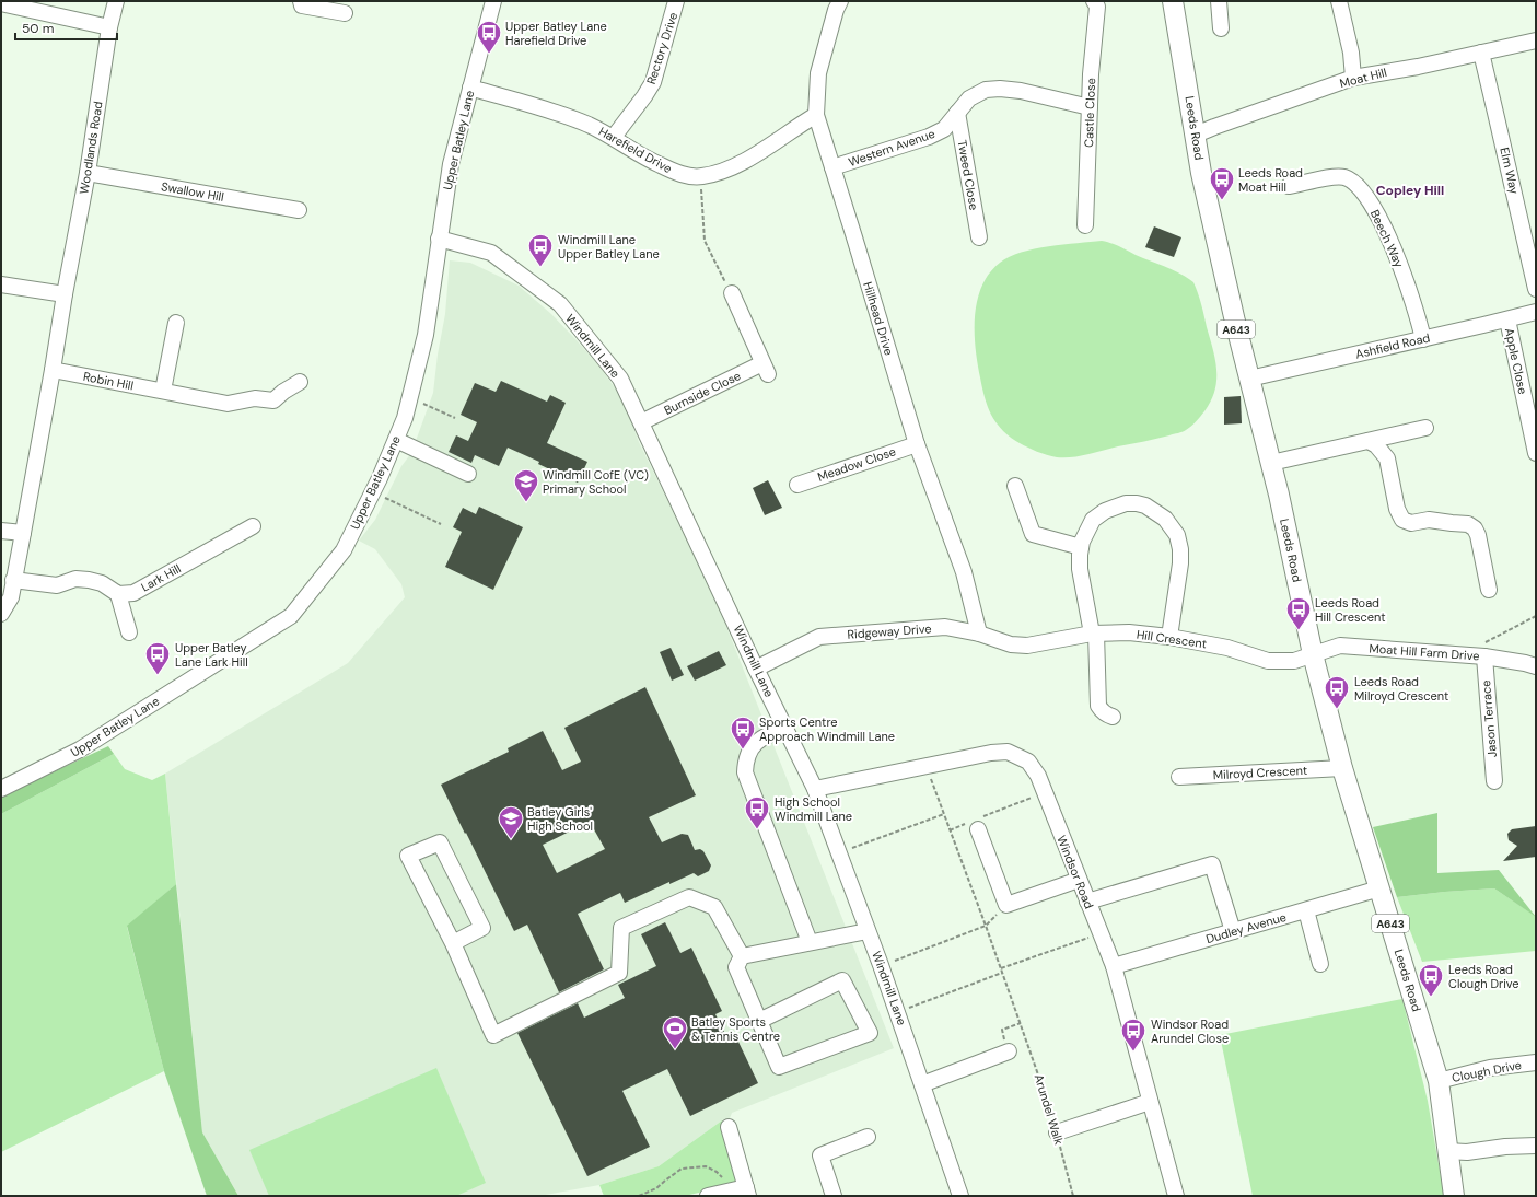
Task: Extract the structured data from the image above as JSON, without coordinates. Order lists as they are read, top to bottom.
{
  "streets": {
    "main road": ["Leeds Road", "A643"],
    "street": [
      "Rectory Drive",
      "Moat Hill",
      "Castle Close",
      "Upper Batley Lane",
      "Woodlands Road",
      "Western Avenue",
      "Harefield Drive",
      "Elm Way",
      "Tweed Close",
      "Swallow Hill",
      "Beech Way",
      "Hillhead Drive",
      "Windmill Lane",
      "Ashfield Road",
      "Apple Close",
      "Robin Hill",
      "Burnside Close",
      "Meadow Close",
      "Lark Hill",
      "Ridgeway Drive",
      "Hill Crescent",
      "Moat Hill Farm Drive",
      "Jason Terrace",
      "Milroyd Crescent",
      "Windsor Road",
      "Dudley Avenue",
      "Clough Drive"
    ],
    "path": ["Arundel Walk"]
  },
  "crossings": [
    ["Rectory Drive", "Harefield Drive"],
    ["Moat Hill", "Leeds Road"],
    ["Moat Hill", "Elm Way"],
    ["Castle Close", "Western Avenue"],
    ["Leeds Road", "Ashfield Road"],
    ["Leeds Road", "Hill Crescent"],
    ["Leeds Road", "Moat Hill Farm Drive"],
    ["Leeds Road", "Milroyd Crescent"],
    ["Leeds Road", "Dudley Avenue"],
    ["Leeds Road", "Clough Drive"],
    ["Upper Batley Lane", "Harefield Drive"],
    ["Upper Batley Lane", "Windmill Lane"],
    ["Woodlands Road", "Swallow Hill"],
    ["Woodlands Road", "Robin Hill"],
    ["Western Avenue", "Tweed Close"],
    ["Western Avenue", "Hillhead Drive"],
    ["Harefield Drive", "Hillhead Drive"],
    ["Beech Way", "Ashfield Road"],
    ["Hillhead Drive", "Meadow Close"],
    ["Hillhead Drive", "Ridgeway Drive"],
    ["Windmill Lane", "Burnside Close"],
    ["Windmill Lane", "Ridgeway Drive"],
    ["Windmill Lane", "Windsor Road"],
    ["Ashfield Road", "Apple Close"],
    ["Ridgeway Drive", "Hill Crescent"],
    ["Hill Crescent", "Moat Hill Farm Drive"],
    ["Moat Hill Farm Drive", "Jason Terrace"],
    ["Windsor Road", "Dudley Avenue"],
    ["Windsor Road", "Arundel Walk"]
  ],
  "districts": ["Copley Hill"],
  "places": {
    "bus stop": [
      "Upper Batley Lane Harefield Drive",
      "Leeds Road Moat Hill",
      "Windmill Lane Upper Batley Lane",
      "Leeds Road Hill Crescent",
      "Upper Batley Lane Lark Hill",
      "Leeds Road Milroyd Crescent",
      "Sports Centre Approach Windmill Lane",
      "High School Windmill Lane",
      "Leeds Road Clough Drive",
      "Windsor Road Arundel Close"
    ],
    "school or university": ["Windmill CofE (VC) Primary School", "Batley Girls' High School"],
    "sports": ["Batley Sports & Tennis Centre"]
  },
  "scale_bar": "50 m"
}
